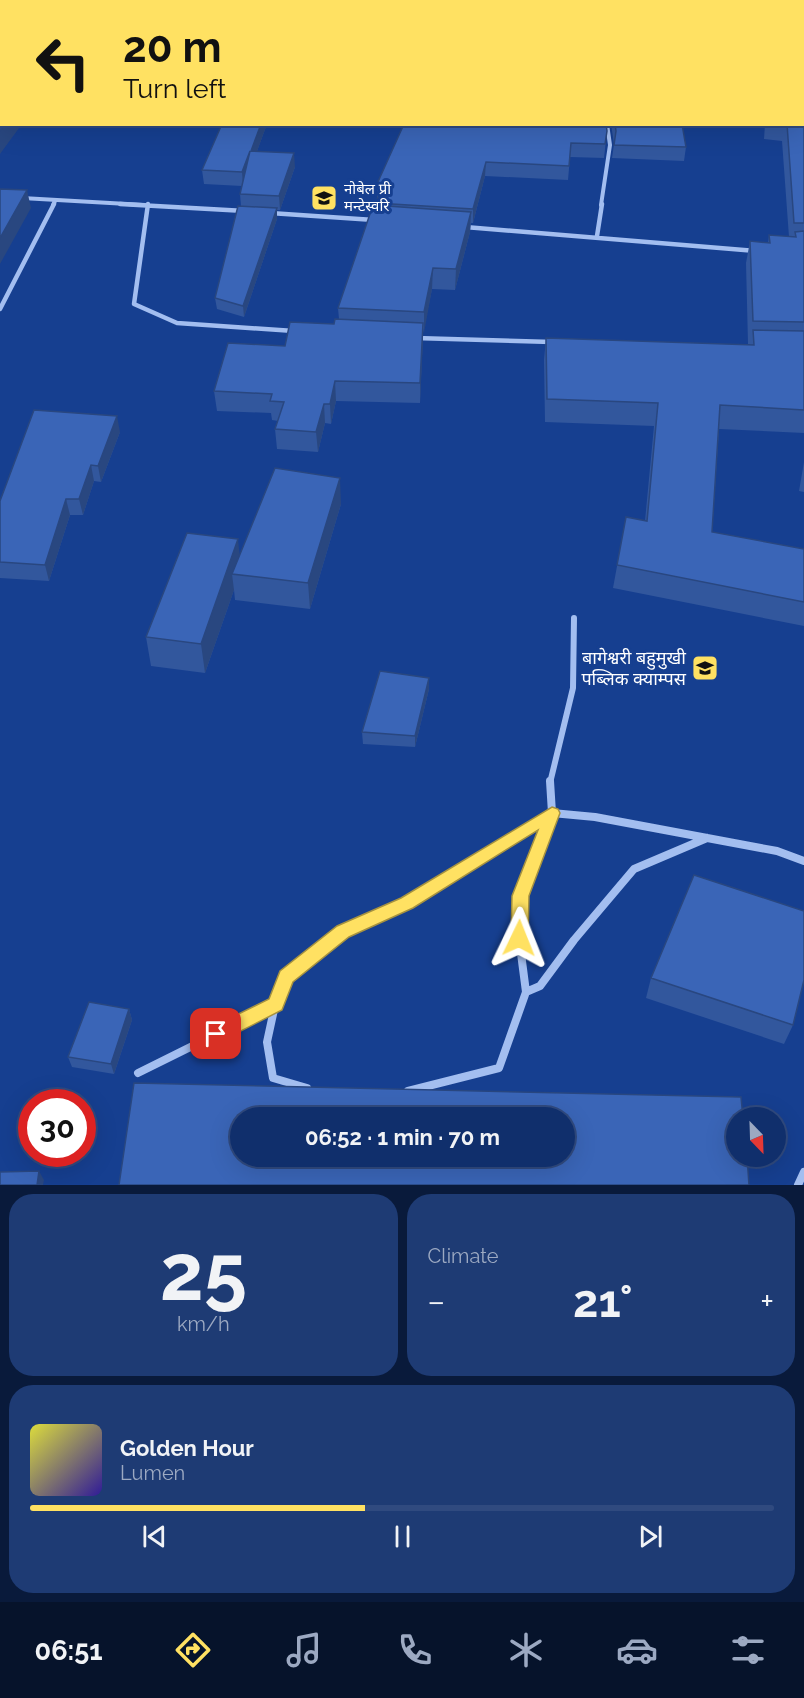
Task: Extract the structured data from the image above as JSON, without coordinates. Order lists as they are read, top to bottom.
{
  "places": {
    "school or university": ["नोबेल प्री मन्टेस्वरि", "बागेश्वरी बहुमुखी पब्लिक क्याम्पस"]
  },
  "north": "bottom right",
  "page": {
    "turn": ["20 m", "Turn left"],
    "limit": "30",
    "trip": "06:52 · 1 min · 70 m",
    "tile": [
      ["25", "km/h"],
      "Climate"
    ],
    "heat": ["−", "21°", "+"],
    "song": ["Golden Hour", "Lumen"],
    "tabs": "06:51"
  }
}
